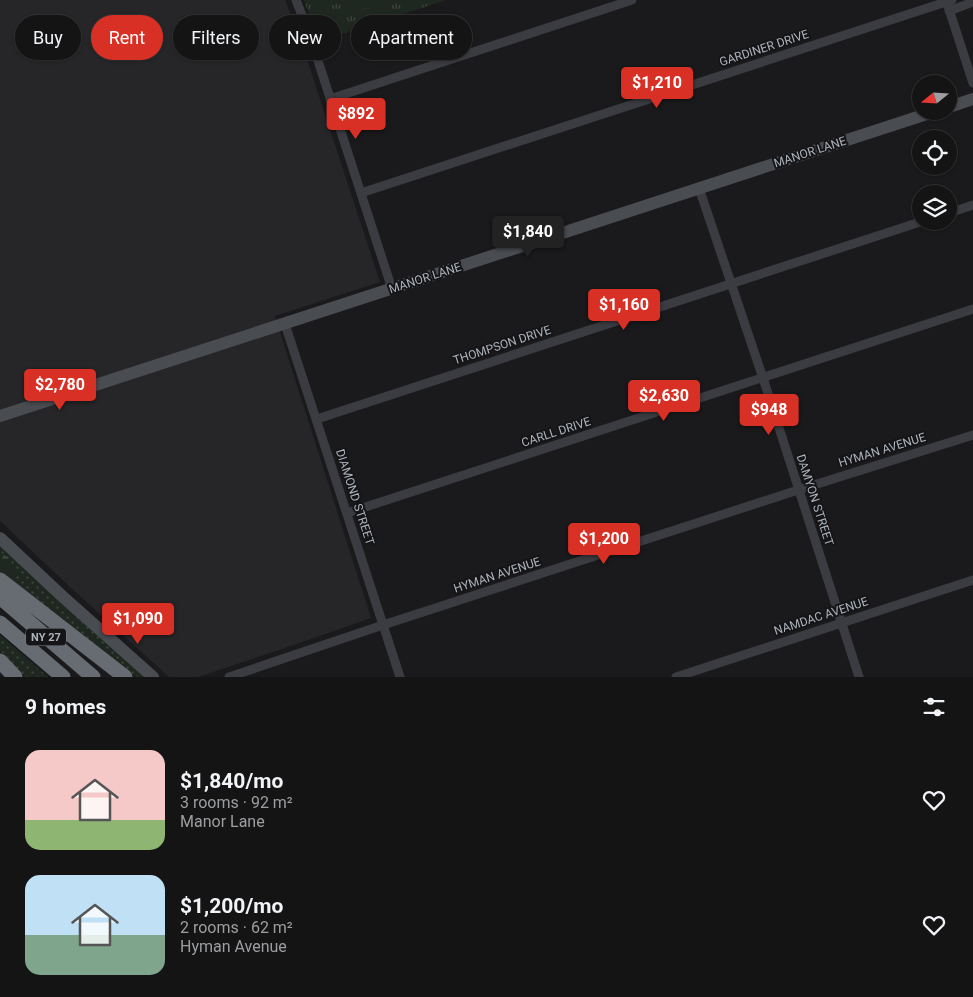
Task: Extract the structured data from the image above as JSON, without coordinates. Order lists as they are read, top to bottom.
{
  "streets": {
    "highway": ["NY 27"],
    "street": [
      "GARDINER DRIVE",
      "MANOR LANE",
      "THOMPSON DRIVE",
      "CARLL DRIVE",
      "HYMAN AVENUE",
      "DIAMOND STREET",
      "DAMYON STREET",
      "NAMDAC AVENUE"
    ]
  },
  "crossings": [
    ["MANOR LANE", "DIAMOND STREET"],
    ["MANOR LANE", "DAMYON STREET"],
    ["THOMPSON DRIVE", "DIAMOND STREET"],
    ["THOMPSON DRIVE", "DAMYON STREET"],
    ["CARLL DRIVE", "DIAMOND STREET"],
    ["CARLL DRIVE", "DAMYON STREET"],
    ["HYMAN AVENUE", "DIAMOND STREET"],
    ["HYMAN AVENUE", "DAMYON STREET"],
    ["DAMYON STREET", "NAMDAC AVENUE"]
  ],
  "north": "left",
  "page": {
    "chip": [
      "Buy",
      "Rent",
      "Filters",
      "New",
      "Apartment"
    ],
    "price": [
      "$1,210",
      "$892",
      "$1,840",
      "$1,160",
      "$2,780",
      "$2,630",
      "$948",
      "$1,200",
      "$1,090"
    ],
    "heading": "9 homes",
    "list": [
      {
        "name": "$1,840/mo",
        "note": "3 rooms · 92 m² · Manor Lane"
      },
      {
        "name": "$1,200/mo",
        "note": "2 rooms · 62 m² · Hyman Avenue"
      }
    ]
  }
}
